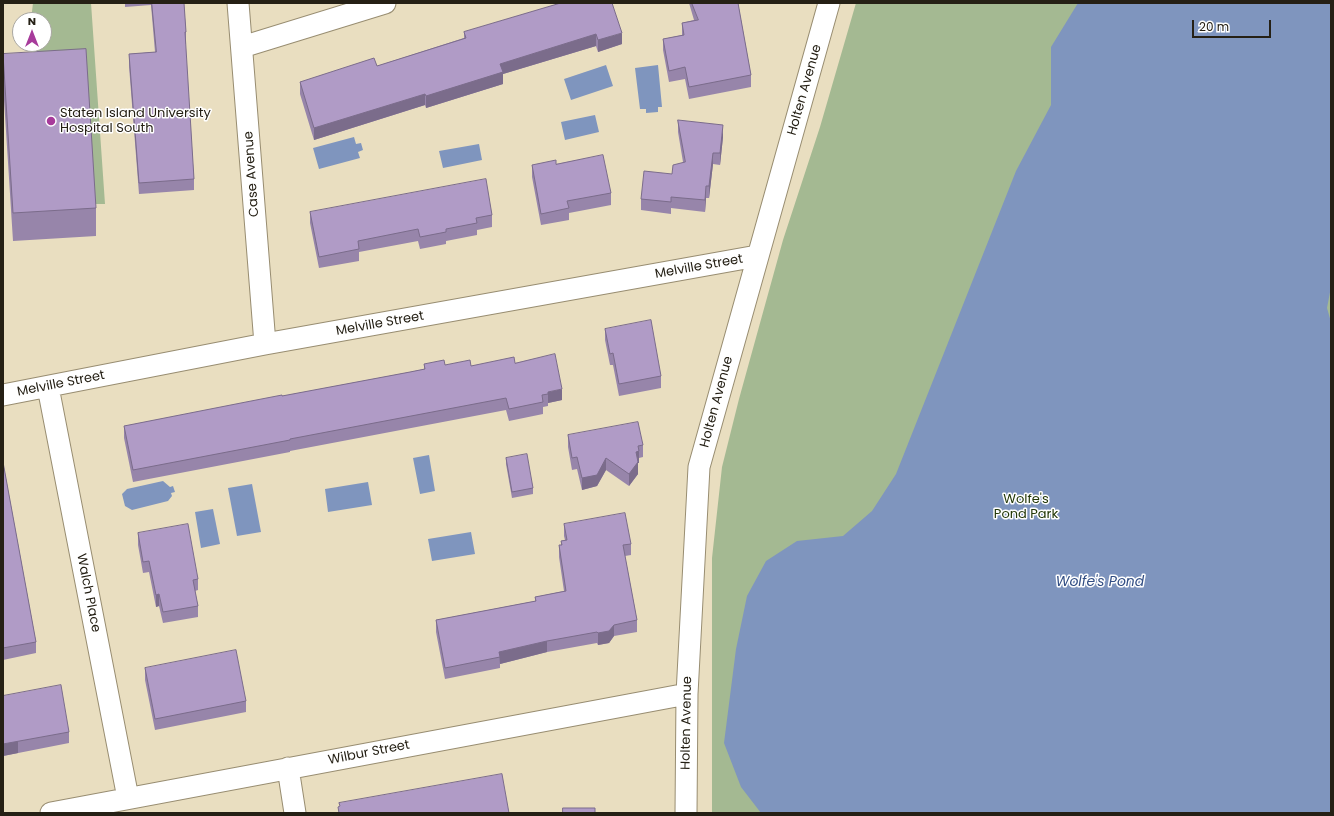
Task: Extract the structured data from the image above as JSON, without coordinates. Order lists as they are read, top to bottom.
{
  "streets": {
    "street": [
      "Holten Avenue",
      "Case Avenue",
      "Melville Street",
      "Walch Place",
      "Wilbur Street"
    ]
  },
  "crossings": [
    ["Holten Avenue", "Melville Street"],
    ["Holten Avenue", "Wilbur Street"],
    ["Case Avenue", "Melville Street"],
    ["Melville Street", "Walch Place"],
    ["Walch Place", "Wilbur Street"]
  ],
  "water": ["Wolfe's Pond"],
  "parks": ["Wolfe's Pond Park"],
  "places": ["Staten Island University Hospital South"],
  "scale_bar": "20 m",
  "north": "top"
}
